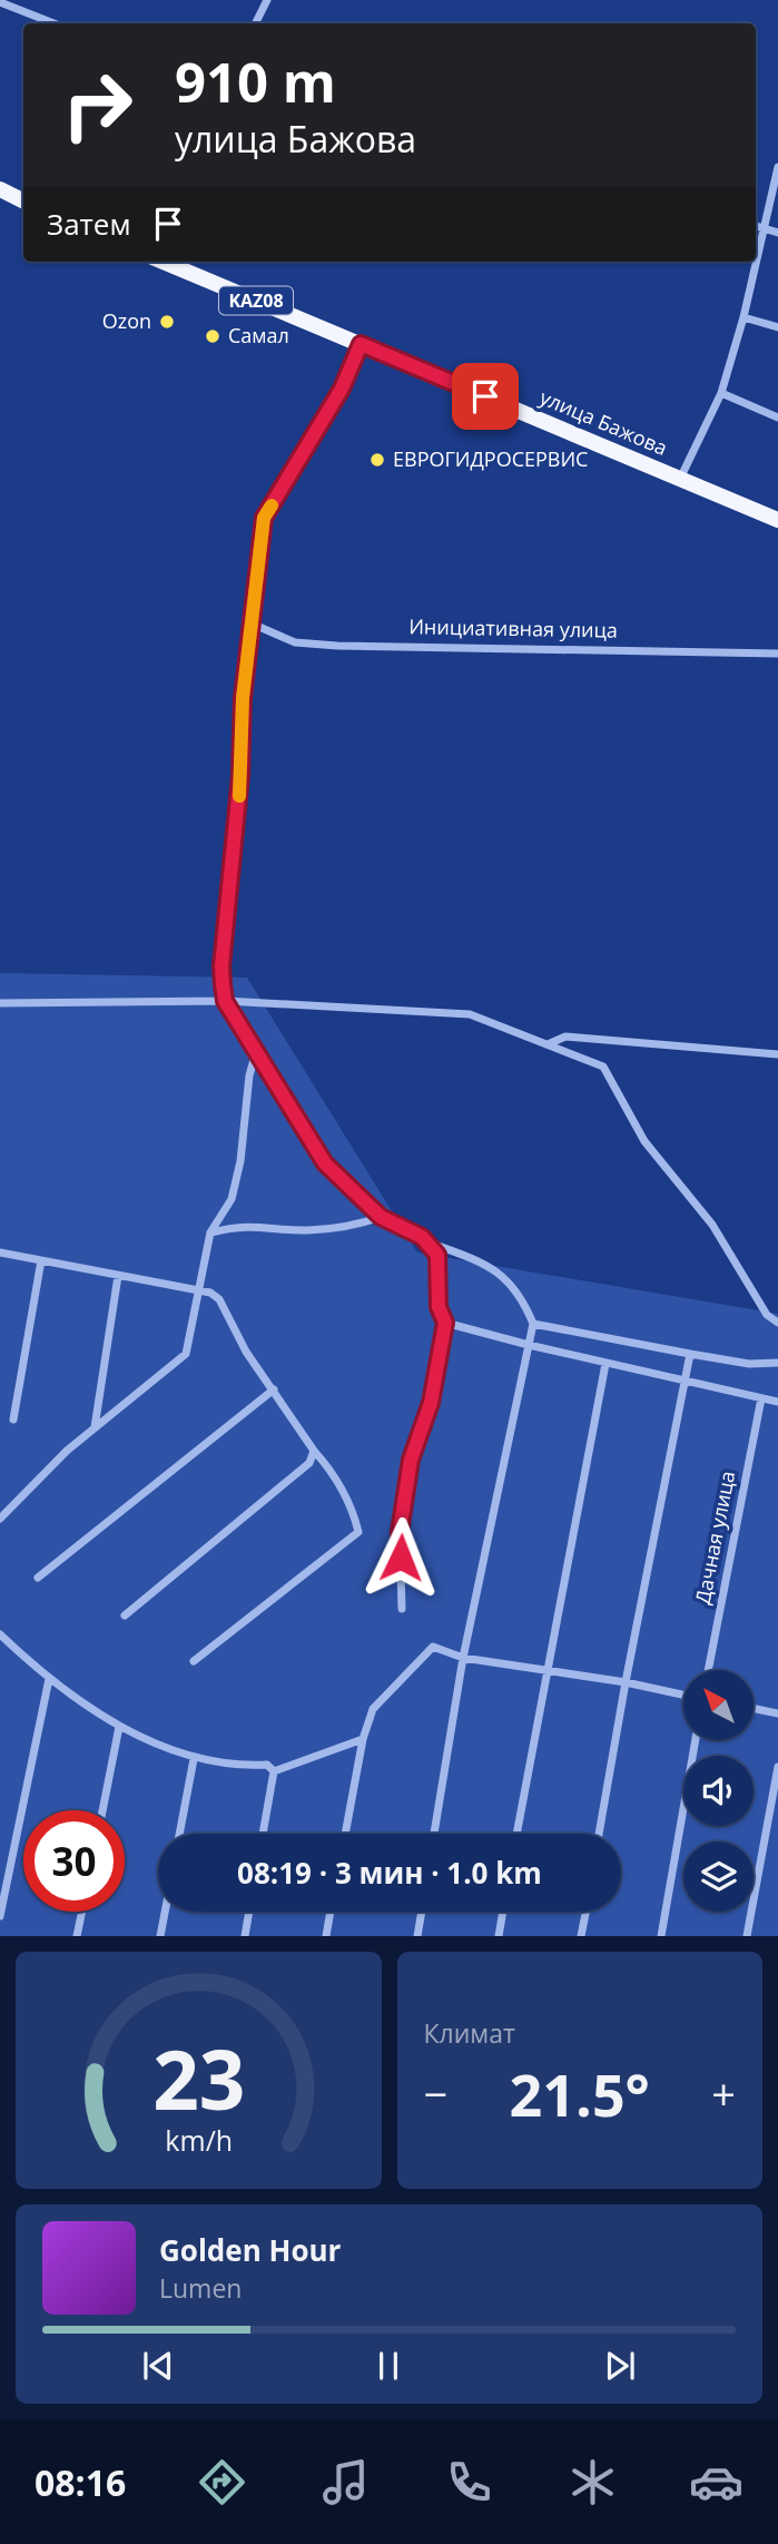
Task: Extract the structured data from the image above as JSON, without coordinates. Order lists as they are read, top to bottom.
{
  "streets": {
    "highway": ["KAZ08", "улица Бажова"],
    "street": ["Инициативная улица", "Дачная улица"]
  },
  "places": ["Ozon", "Самал", "ЕВРОГИДРОСЕРВИС"],
  "north": "top left",
  "page": {
    "turn": ["910 m", "улица Бажова"],
    "then": "Затем",
    "limit": "30",
    "trip": "08:19 · 3 мин · 1.0 km",
    "tile": "Климат",
    "heat": ["−", "21.5°", "+"],
    "song": ["Golden Hour", "Lumen"],
    "tabs": "08:16",
    "gauge": ["23", "km/h"]
  }
}
